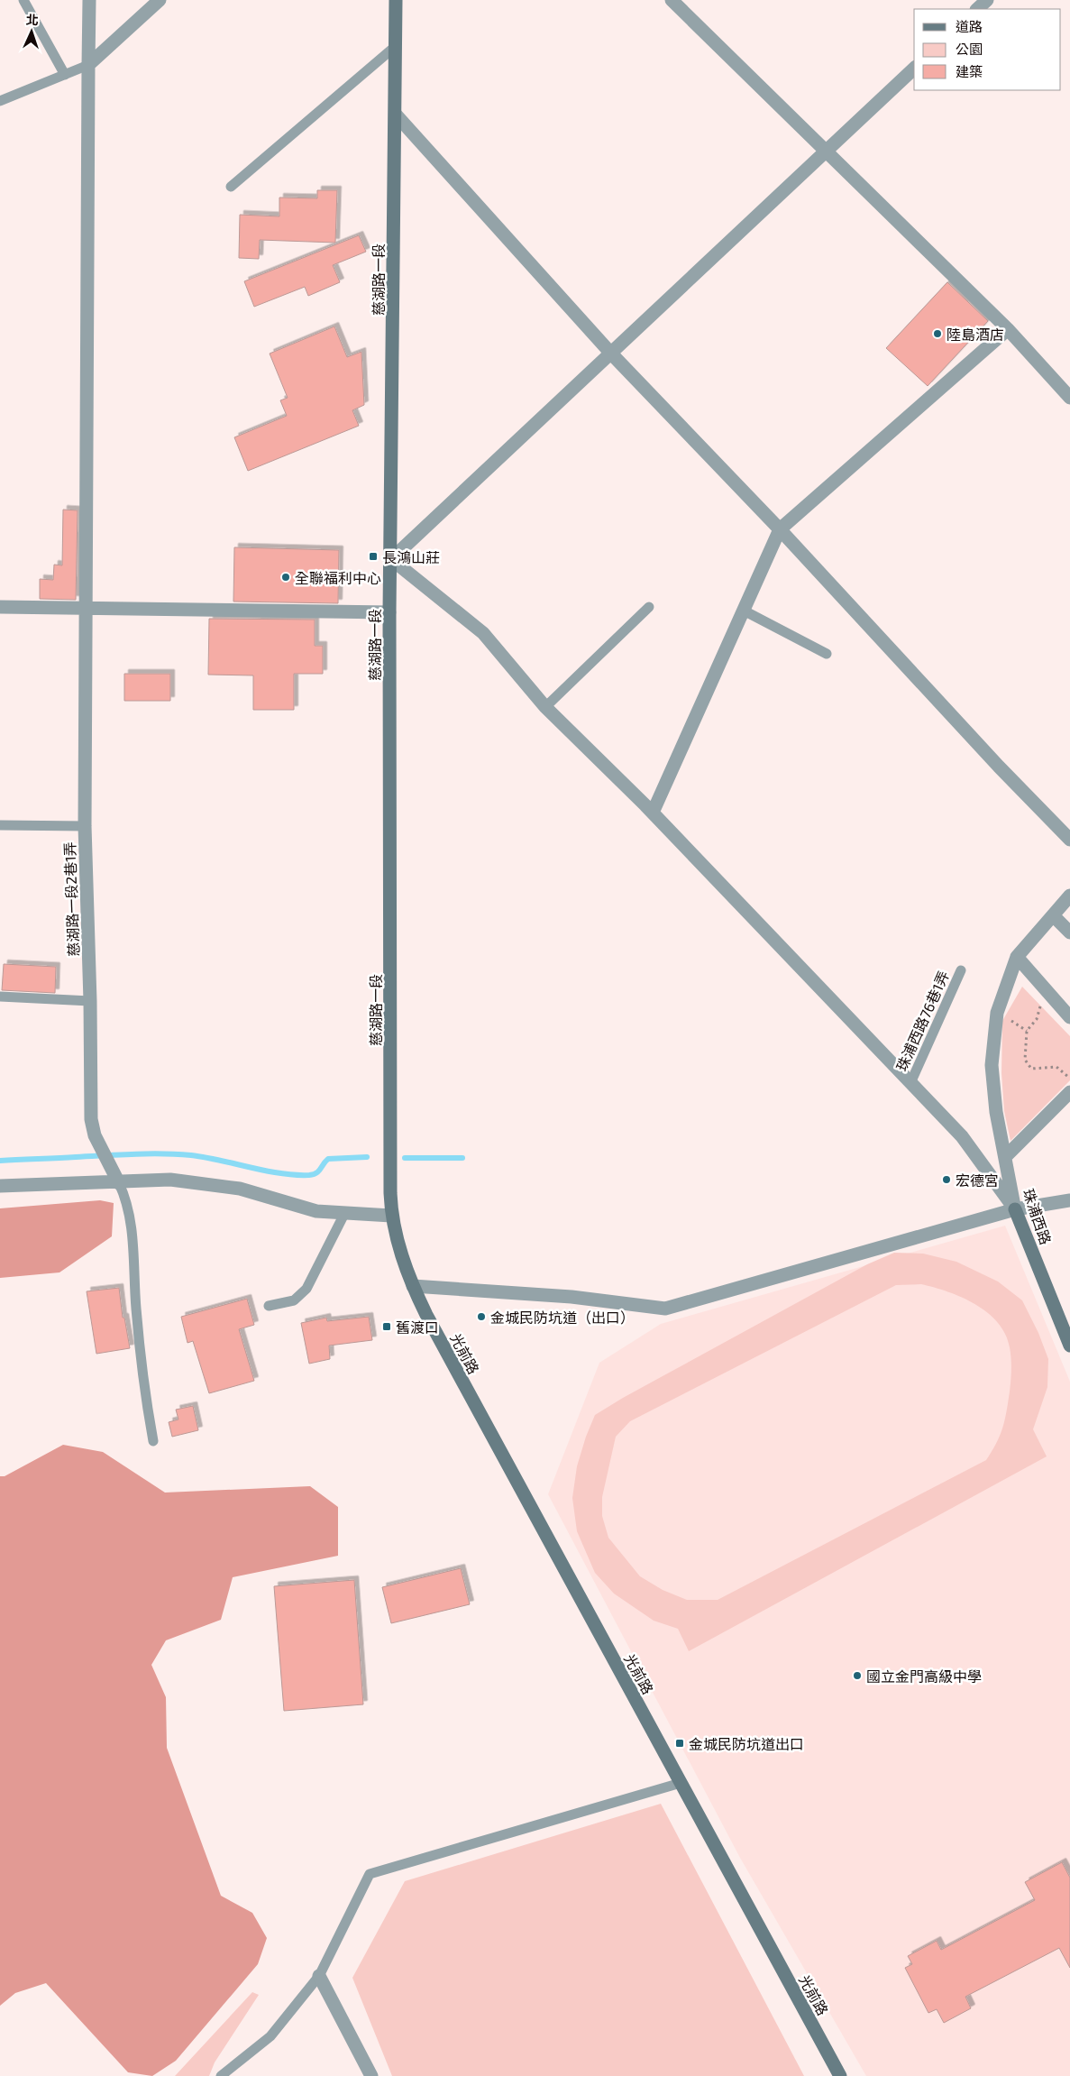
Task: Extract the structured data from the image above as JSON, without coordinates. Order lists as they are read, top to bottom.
{
  "streets": {
    "main road": ["慈湖路一段", "珠浦西路", "光前路"],
    "street": ["慈湖路一段2巷1弄"],
    "lane": ["珠浦西路76巷1弄"]
  },
  "crossings": [
    ["慈湖路一段", "光前路"]
  ],
  "places": {
    "other": [
      "陸島酒店",
      "全聯福利中心",
      "宏德宮",
      "金城民防坑道（出口）",
      "國立金門高級中學"
    ],
    "transit": ["長鴻山莊", "舊渡口", "金城民防坑道出口"]
  },
  "legend": ["道路", "公園", "建築"],
  "north": "top"
}
